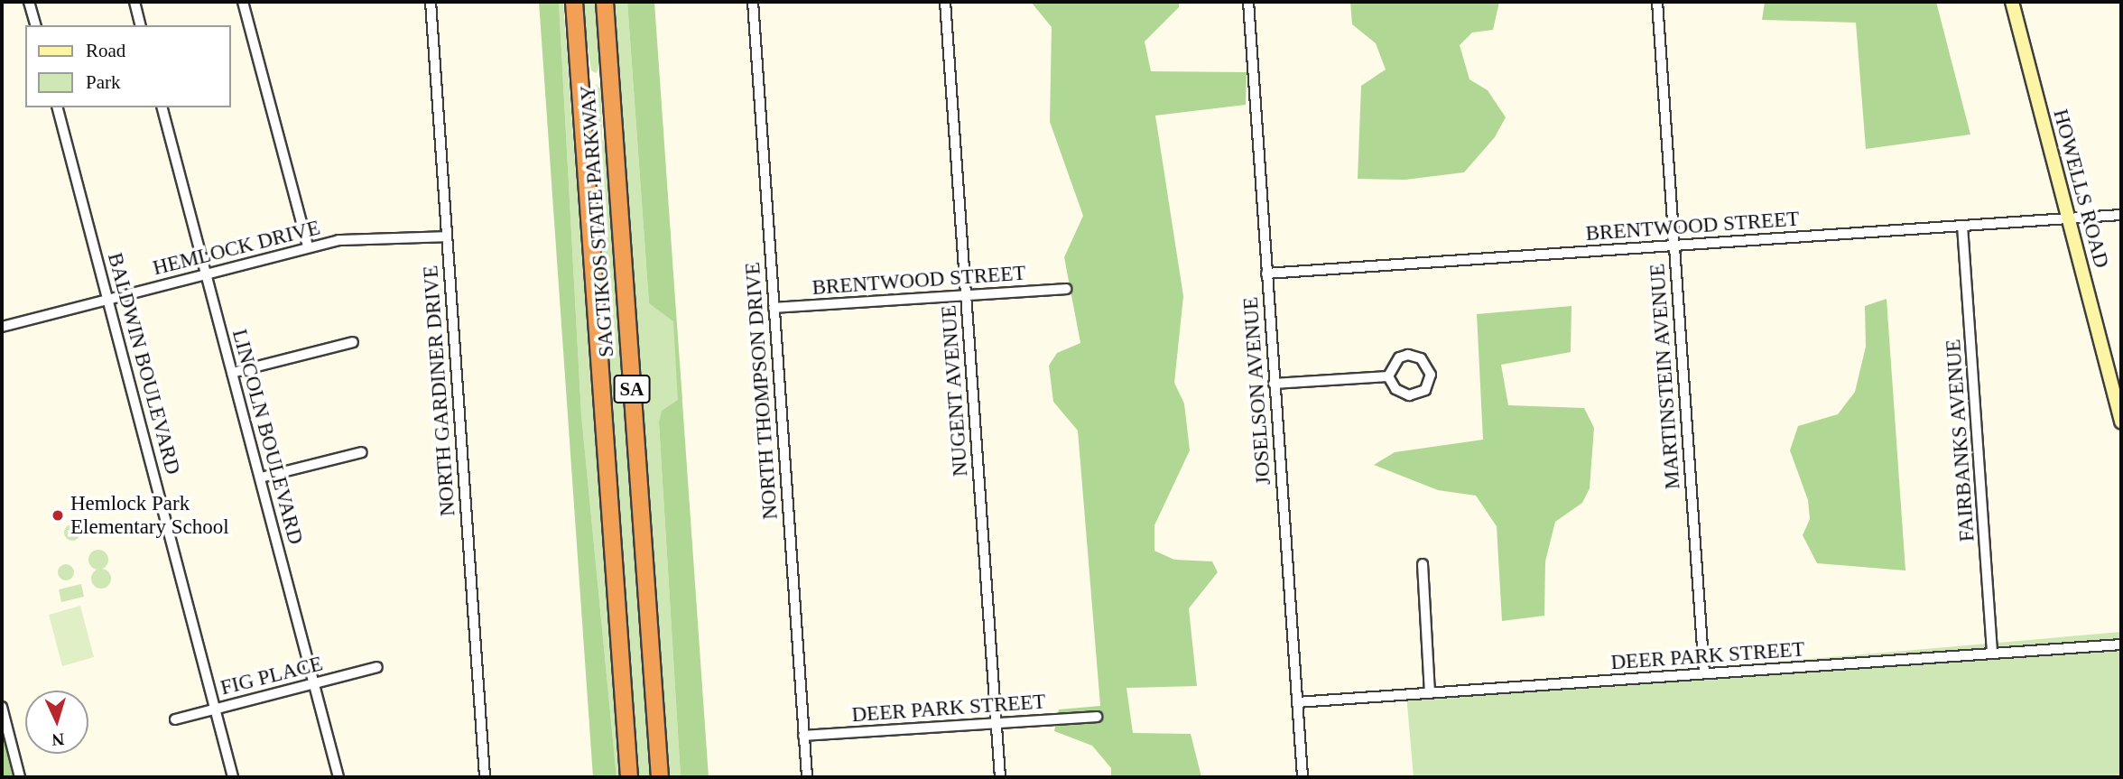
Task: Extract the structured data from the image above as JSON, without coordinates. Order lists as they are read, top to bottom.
{
  "streets": {
    "highway": ["SAGTIKOS STATE PARKWAY", "SA"],
    "street": [
      "HOWELLS ROAD",
      "BRENTWOOD STREET",
      "HEMLOCK DRIVE",
      "BALDWIN BOULEVARD",
      "MARTINSTEIN AVENUE",
      "NORTH GARDINER DRIVE",
      "NORTH THOMPSON DRIVE",
      "NUGENT AVENUE",
      "JOSELSON AVENUE",
      "LINCOLN BOULEVARD",
      "FAIRBANKS AVENUE",
      "DEER PARK STREET",
      "FIG PLACE"
    ]
  },
  "crossings": [
    ["HOWELLS ROAD", "BRENTWOOD STREET"],
    ["BRENTWOOD STREET", "MARTINSTEIN AVENUE"],
    ["BRENTWOOD STREET", "NORTH THOMPSON DRIVE"],
    ["BRENTWOOD STREET", "NUGENT AVENUE"],
    ["BRENTWOOD STREET", "JOSELSON AVENUE"],
    ["BRENTWOOD STREET", "FAIRBANKS AVENUE"],
    ["HEMLOCK DRIVE", "BALDWIN BOULEVARD"],
    ["HEMLOCK DRIVE", "NORTH GARDINER DRIVE"],
    ["HEMLOCK DRIVE", "LINCOLN BOULEVARD"],
    ["BALDWIN BOULEVARD", "FIG PLACE"],
    ["MARTINSTEIN AVENUE", "DEER PARK STREET"],
    ["NORTH THOMPSON DRIVE", "DEER PARK STREET"],
    ["NUGENT AVENUE", "DEER PARK STREET"],
    ["JOSELSON AVENUE", "DEER PARK STREET"],
    ["LINCOLN BOULEVARD", "FIG PLACE"],
    ["FAIRBANKS AVENUE", "DEER PARK STREET"]
  ],
  "places": ["Hemlock Park Elementary School"],
  "legend": ["Road", "Park"],
  "north": "bottom"
}
